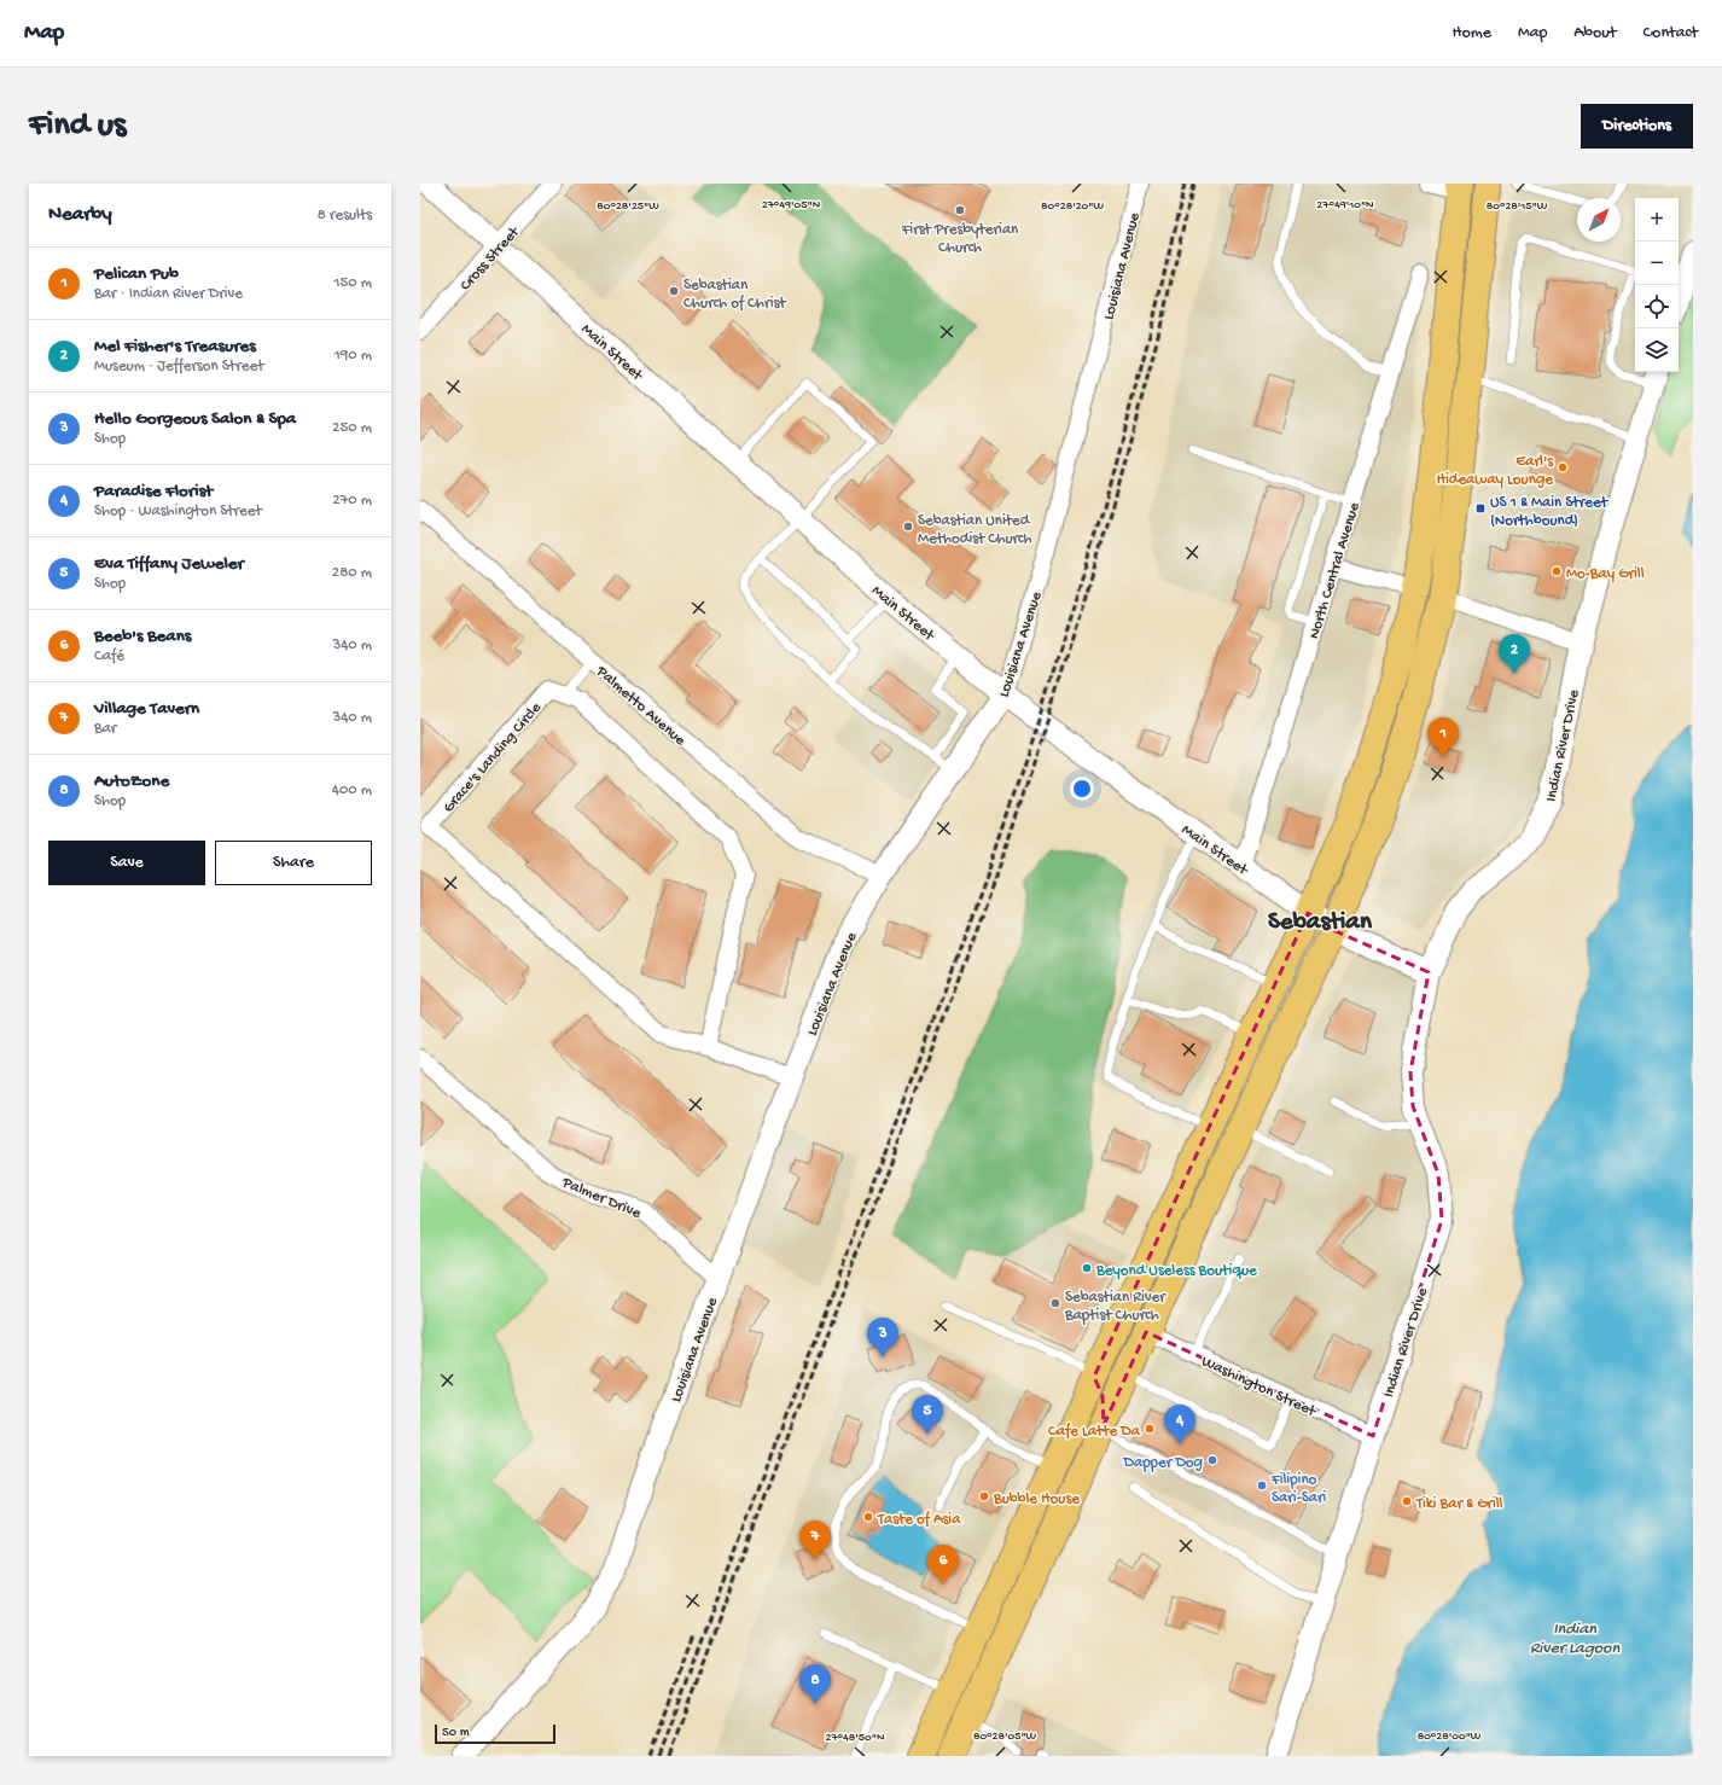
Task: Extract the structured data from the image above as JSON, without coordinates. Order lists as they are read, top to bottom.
{
  "streets": {
    "street": [
      "Cross Street",
      "Louisiana Avenue",
      "Main Street",
      "North Central Avenue",
      "Palmetto Avenue",
      "Indian River Drive",
      "Grace's Landing Circle",
      "Palmer Drive",
      "Washington Street"
    ]
  },
  "crossings": [
    ["Cross Street", "Main Street"],
    ["Louisiana Avenue", "Main Street"],
    ["Louisiana Avenue", "Palmetto Avenue"],
    ["Louisiana Avenue", "Grace's Landing Circle"],
    ["Louisiana Avenue", "Palmer Drive"],
    ["Main Street", "North Central Avenue"],
    ["Main Street", "Indian River Drive"],
    ["Indian River Drive", "Washington Street"]
  ],
  "districts": ["Sebastian"],
  "water": ["Indian River Lagoon"],
  "places": {
    "other": [
      "First Presbyterian Church",
      "Sebastian Church of Christ",
      "Earl's Hideaway Lounge",
      "Sebastian United Methodist Church",
      "Mo-Bay Grill",
      "Beyond Useless Boutique",
      "Sebastian River Baptist Church",
      "Cafe Latte Da",
      "Dapper Dog",
      "Filipino Sari-Sari",
      "Bubble House",
      "Tiki Bar & Grill",
      "Taste of Asia"
    ],
    "transit": ["US 1 & Main Street (Northbound)"]
  },
  "scale_bar": "50 m",
  "north": "top right",
  "page": {
    "header": "Map",
    "nav": [
      "Home",
      "Map",
      "About",
      "Contact"
    ],
    "buttons": [
      "Directions",
      ["Save", "Share"]
    ],
    "title": "Find us",
    "heading": ["Nearby", "8 results"],
    "map_buttons": ["+", "−"],
    "list": [
      {
        "mark": "1",
        "name": "Pelican Pub",
        "note": "Bar · Indian River Drive",
        "value": "150 m"
      },
      {
        "mark": "2",
        "name": "Mel Fisher's Treasures",
        "note": "Museum · Jefferson Street",
        "value": "190 m"
      },
      {
        "mark": "3",
        "name": "Hello Gorgeous Salon & Spa",
        "note": "Shop",
        "value": "250 m"
      },
      {
        "mark": "4",
        "name": "Paradise Florist",
        "note": "Shop · Washington Street",
        "value": "270 m"
      },
      {
        "mark": "5",
        "name": "Eva Tiffany Jeweler",
        "note": "Shop",
        "value": "280 m"
      },
      {
        "mark": "6",
        "name": "Beeb's Beans",
        "note": "Café",
        "value": "340 m"
      },
      {
        "mark": "7",
        "name": "Village Tavern",
        "note": "Bar",
        "value": "340 m"
      },
      {
        "mark": "8",
        "name": "AutoZone",
        "note": "Shop",
        "value": "400 m"
      }
    ],
    "pins": [
      "2",
      "1",
      "3",
      "5",
      "4",
      "7",
      "6",
      "8"
    ],
    "scale": "50 m"
  },
  "coordinates": [
    "27°49'05\"N",
    "27°49'10\"N",
    "80°28'25\"W",
    "80°28'20\"W",
    "80°28'15\"W",
    "80°28'05\"W",
    "80°28'00\"W",
    "27°48'50\"N"
  ]
}
